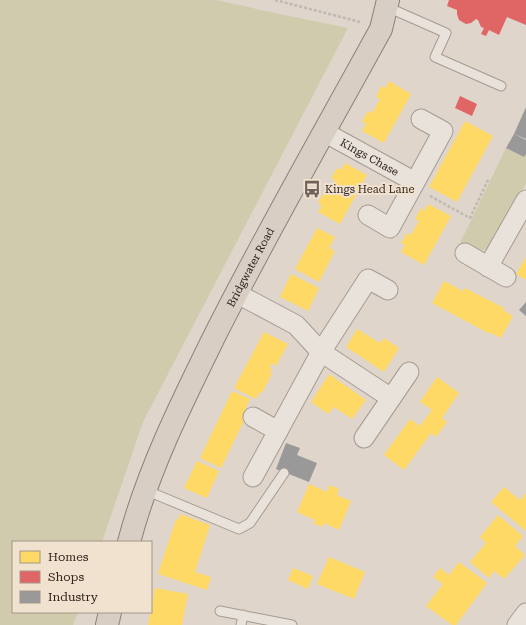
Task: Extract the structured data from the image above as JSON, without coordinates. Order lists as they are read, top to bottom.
{
  "streets": {
    "highway": ["Bridgwater Road"],
    "street": ["Kings Chase"]
  },
  "crossings": [
    ["Kings Chase", "Bridgwater Road"]
  ],
  "places": {
    "bus stop": ["Kings Head Lane"]
  },
  "legend": ["Homes", "Shops", "Industry"]
}
